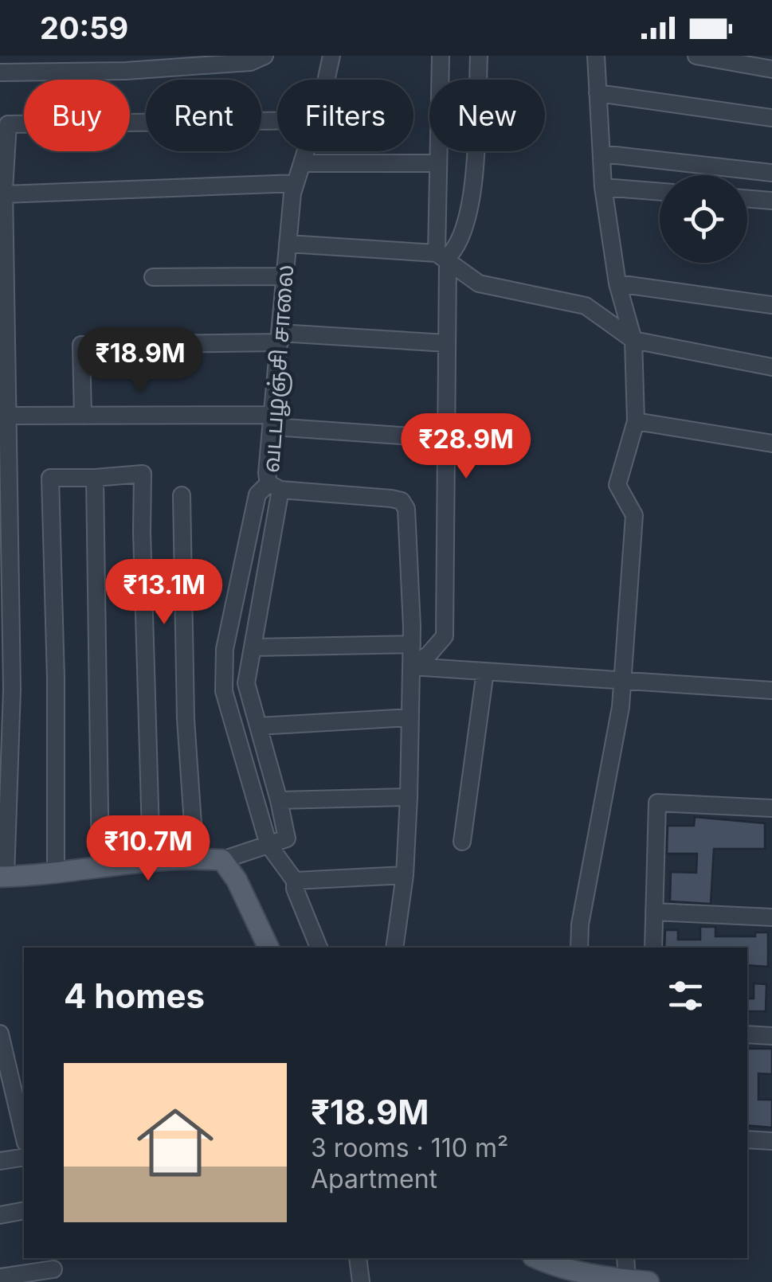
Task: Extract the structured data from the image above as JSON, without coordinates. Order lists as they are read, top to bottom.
{
  "streets": {
    "street": ["வடபழஞ்சி சாலை"]
  },
  "page": {
    "status": "20:59",
    "chip": [
      "Buy",
      "Rent",
      "Filters",
      "New"
    ],
    "price": [
      "₹18.9M",
      "₹28.9M",
      "₹13.1M",
      "₹10.7M"
    ],
    "heading": "4 homes",
    "list": [
      {
        "name": "₹18.9M",
        "note": "3 rooms · 110 m² · Apartment"
      }
    ]
  }
}
